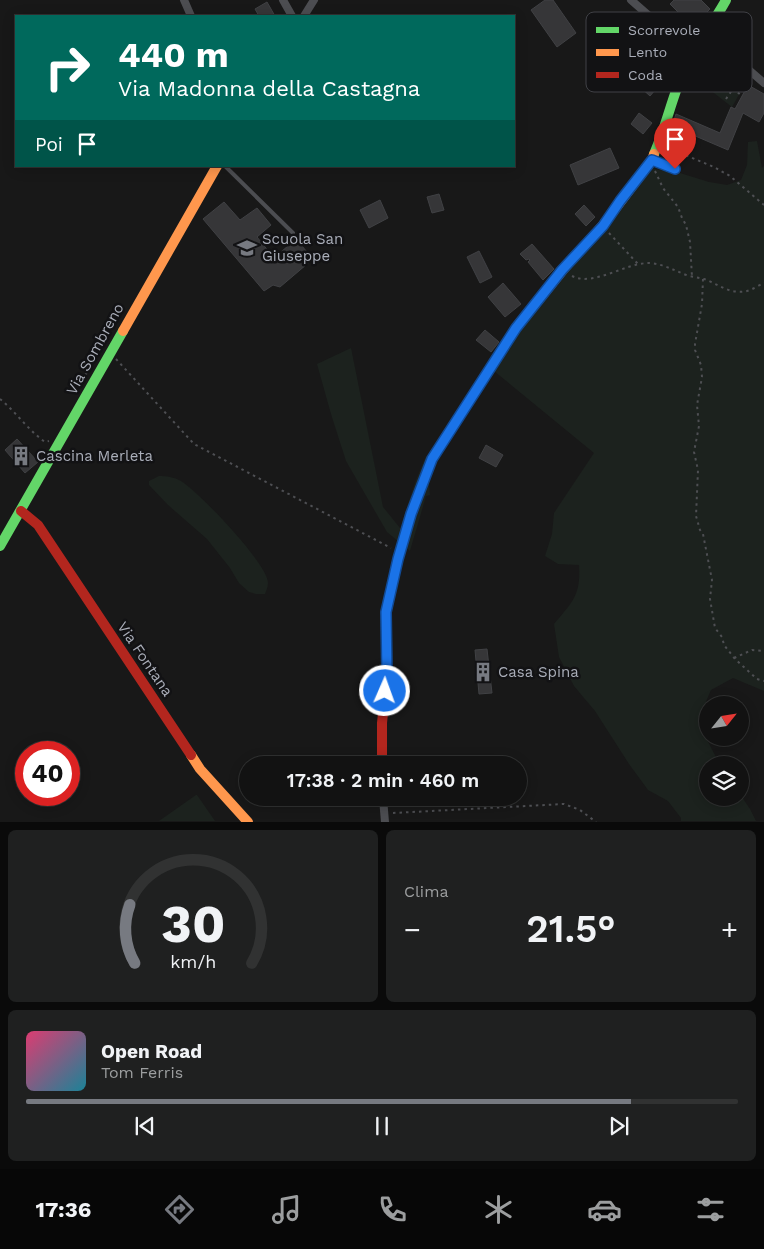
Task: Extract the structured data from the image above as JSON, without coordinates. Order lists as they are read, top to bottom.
{
  "streets": {
    "street": ["Via Sombreno", "Via Fontana"]
  },
  "crossings": [
    ["Via Sombreno", "Via Fontana"]
  ],
  "places": {
    "school or university": ["Scuola San Giuseppe"],
    "building": ["Cascina Merleta", "Casa Spina"]
  },
  "legend": ["Scorrevole", "Lento", "Coda"],
  "north": "top right",
  "page": {
    "turn": ["440 m", "Via Madonna della Castagna"],
    "then": "Poi",
    "limit": "40",
    "trip": "17:38 · 2 min · 460 m",
    "tile": "Clima",
    "heat": ["−", "21.5°", "+"],
    "song": ["Open Road", "Tom Ferris"],
    "tabs": "17:36",
    "gauge": ["30", "km/h"]
  }
}
